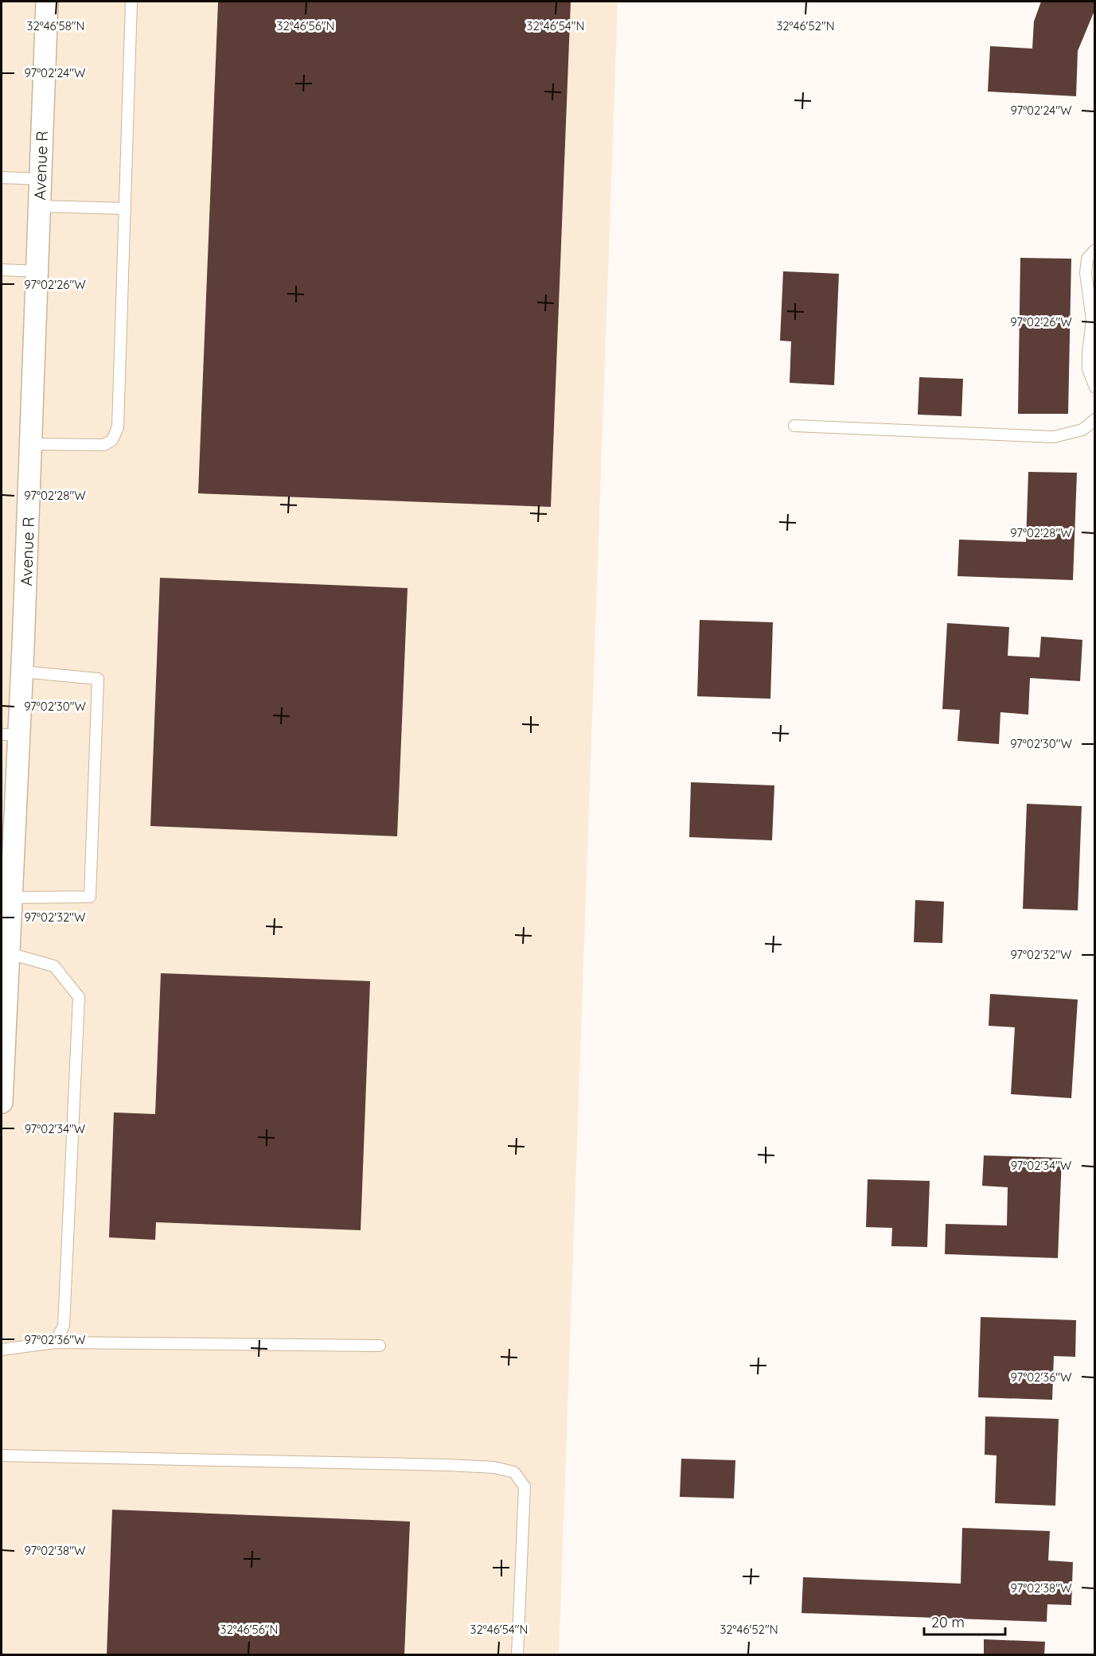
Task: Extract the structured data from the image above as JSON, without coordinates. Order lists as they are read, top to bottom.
{
  "streets": {
    "street": ["Avenue R"]
  },
  "scale_bar": "20 m",
  "coordinates": [
    "32°46'58\"N",
    "32°46'56\"N",
    "32°46'54\"N",
    "32°46'52\"N",
    "97°02'24\"W",
    "97°02'26\"W",
    "97°02'28\"W",
    "97°02'30\"W",
    "97°02'32\"W",
    "97°02'34\"W",
    "97°02'36\"W",
    "97°02'38\"W"
  ]
}
